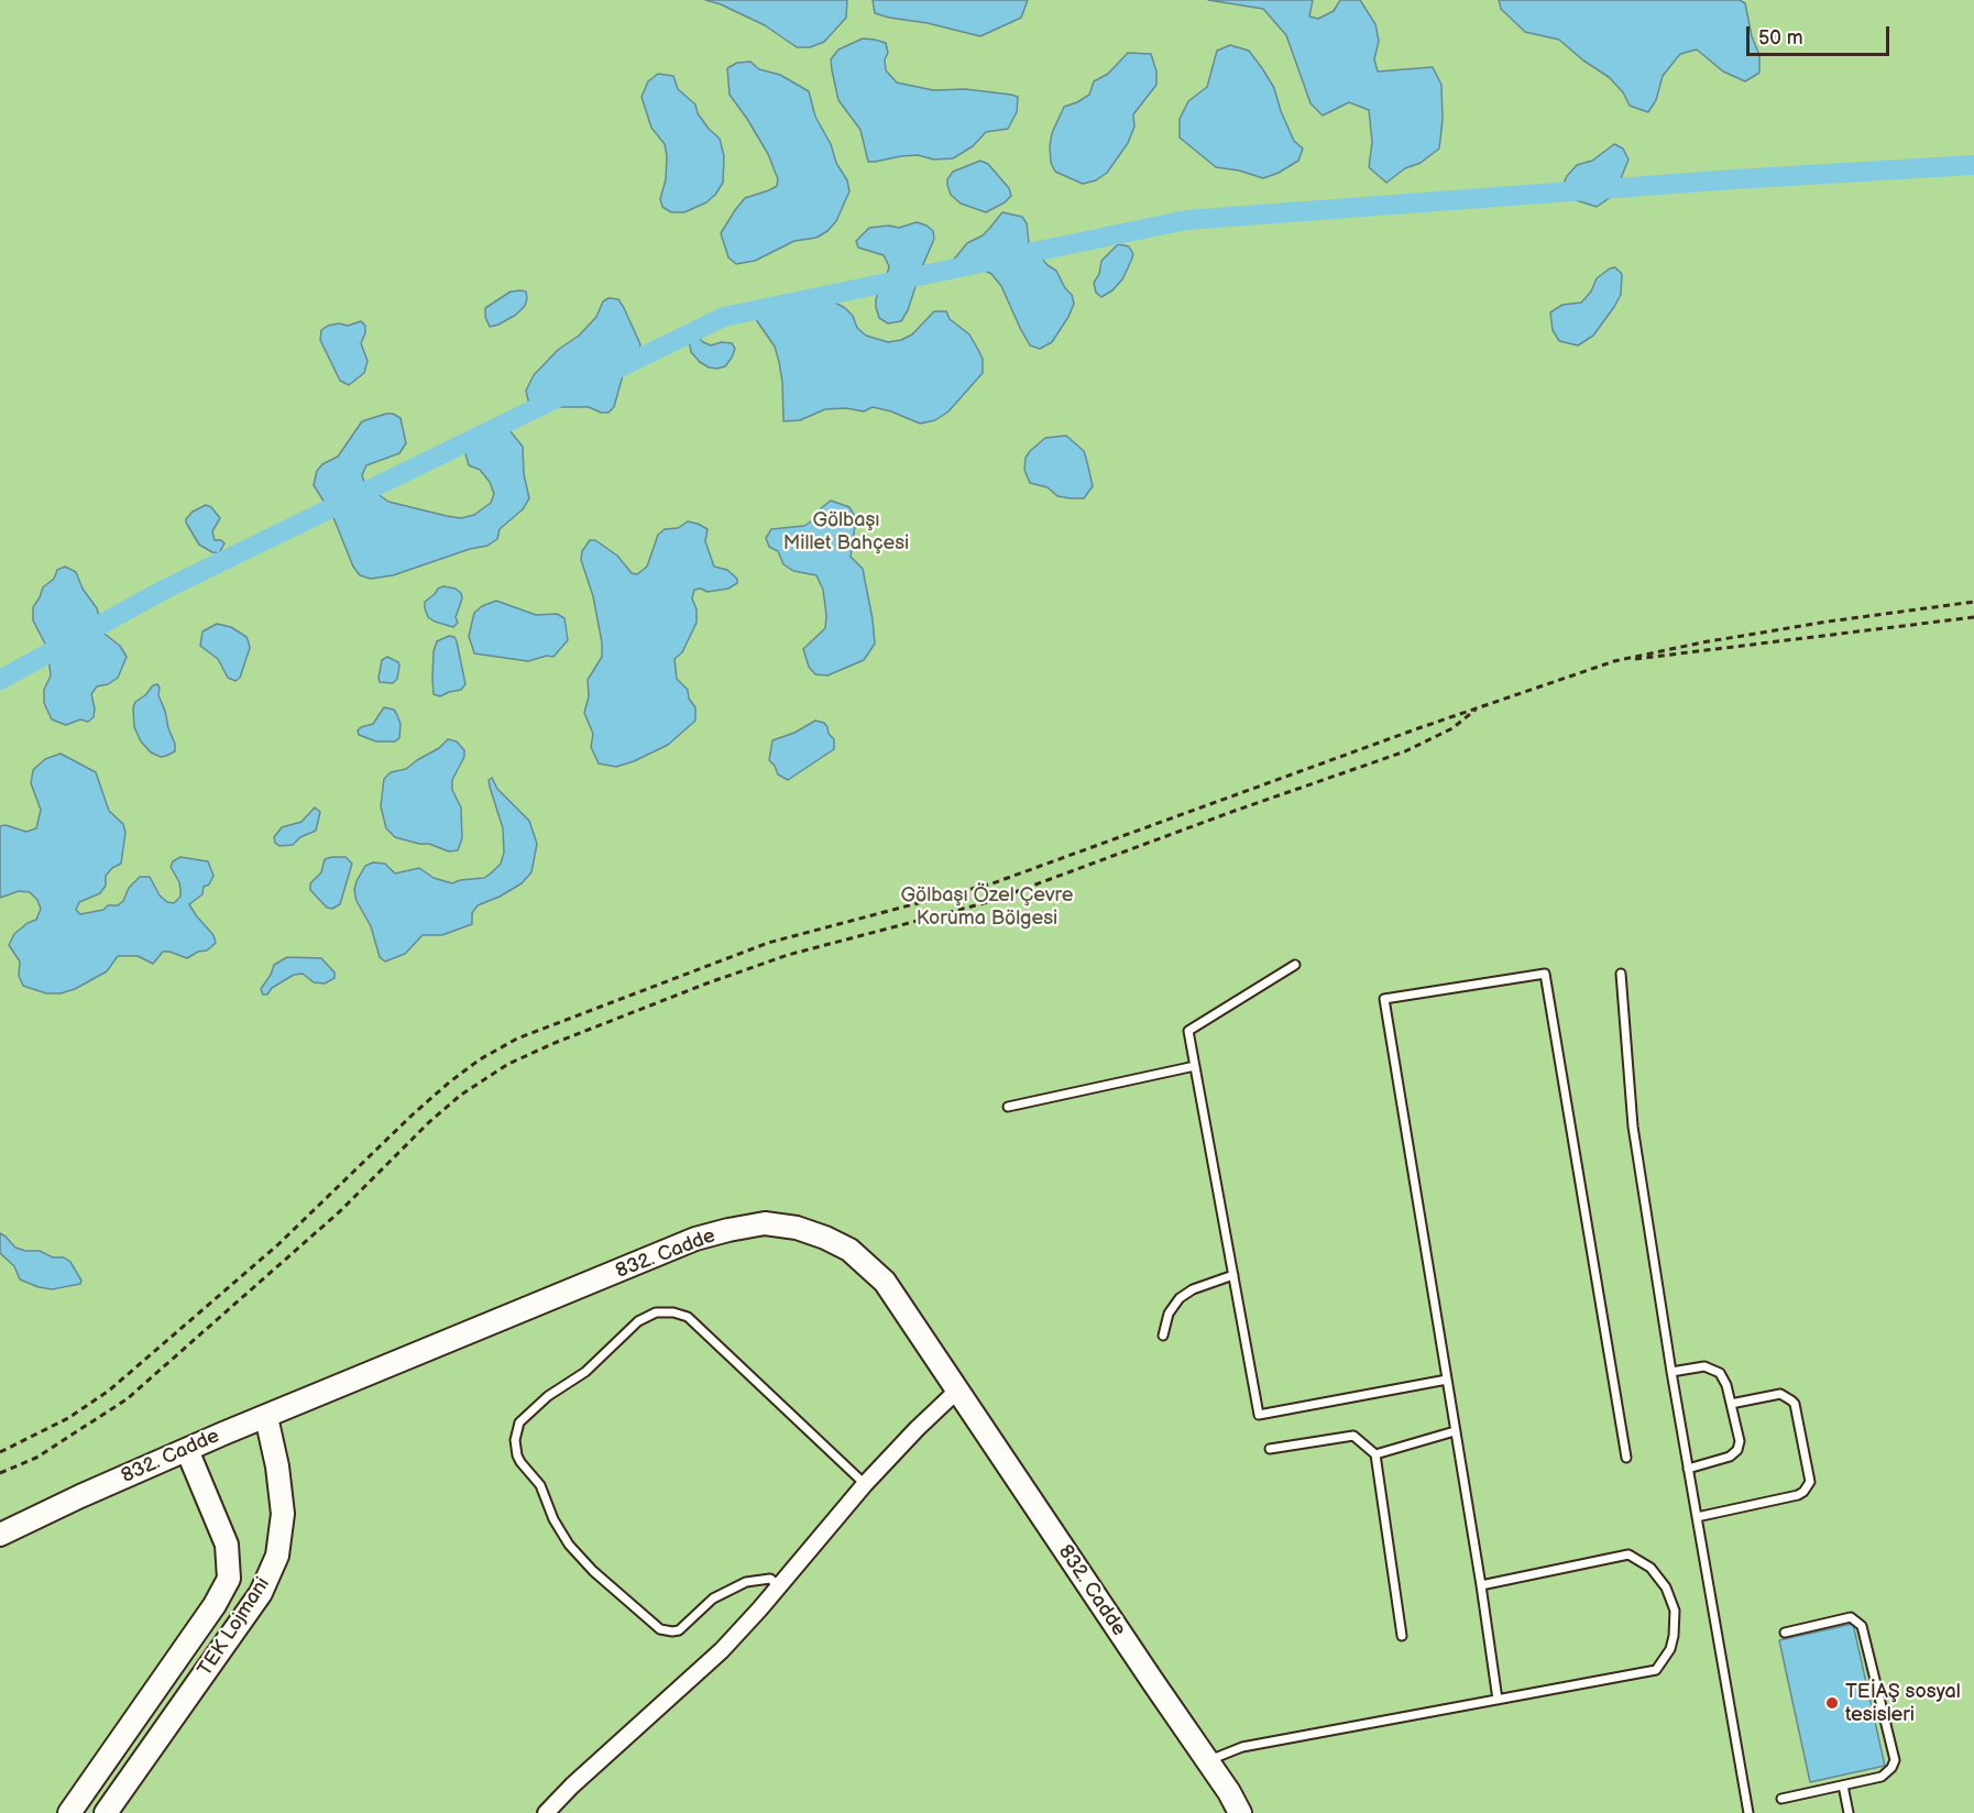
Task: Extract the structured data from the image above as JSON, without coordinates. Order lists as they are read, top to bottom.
{
  "streets": {
    "street": ["832. Cadde", "TEK Lojmani"]
  },
  "crossings": [
    ["832. Cadde", "TEK Lojmani"]
  ],
  "parks": ["Gölbaşı Millet Bahçesi", "Gölbaşı Özel Çevre Koruma Bölgesi"],
  "places": ["TEİAŞ sosyal tesisleri"],
  "scale_bar": "50 m"
}
